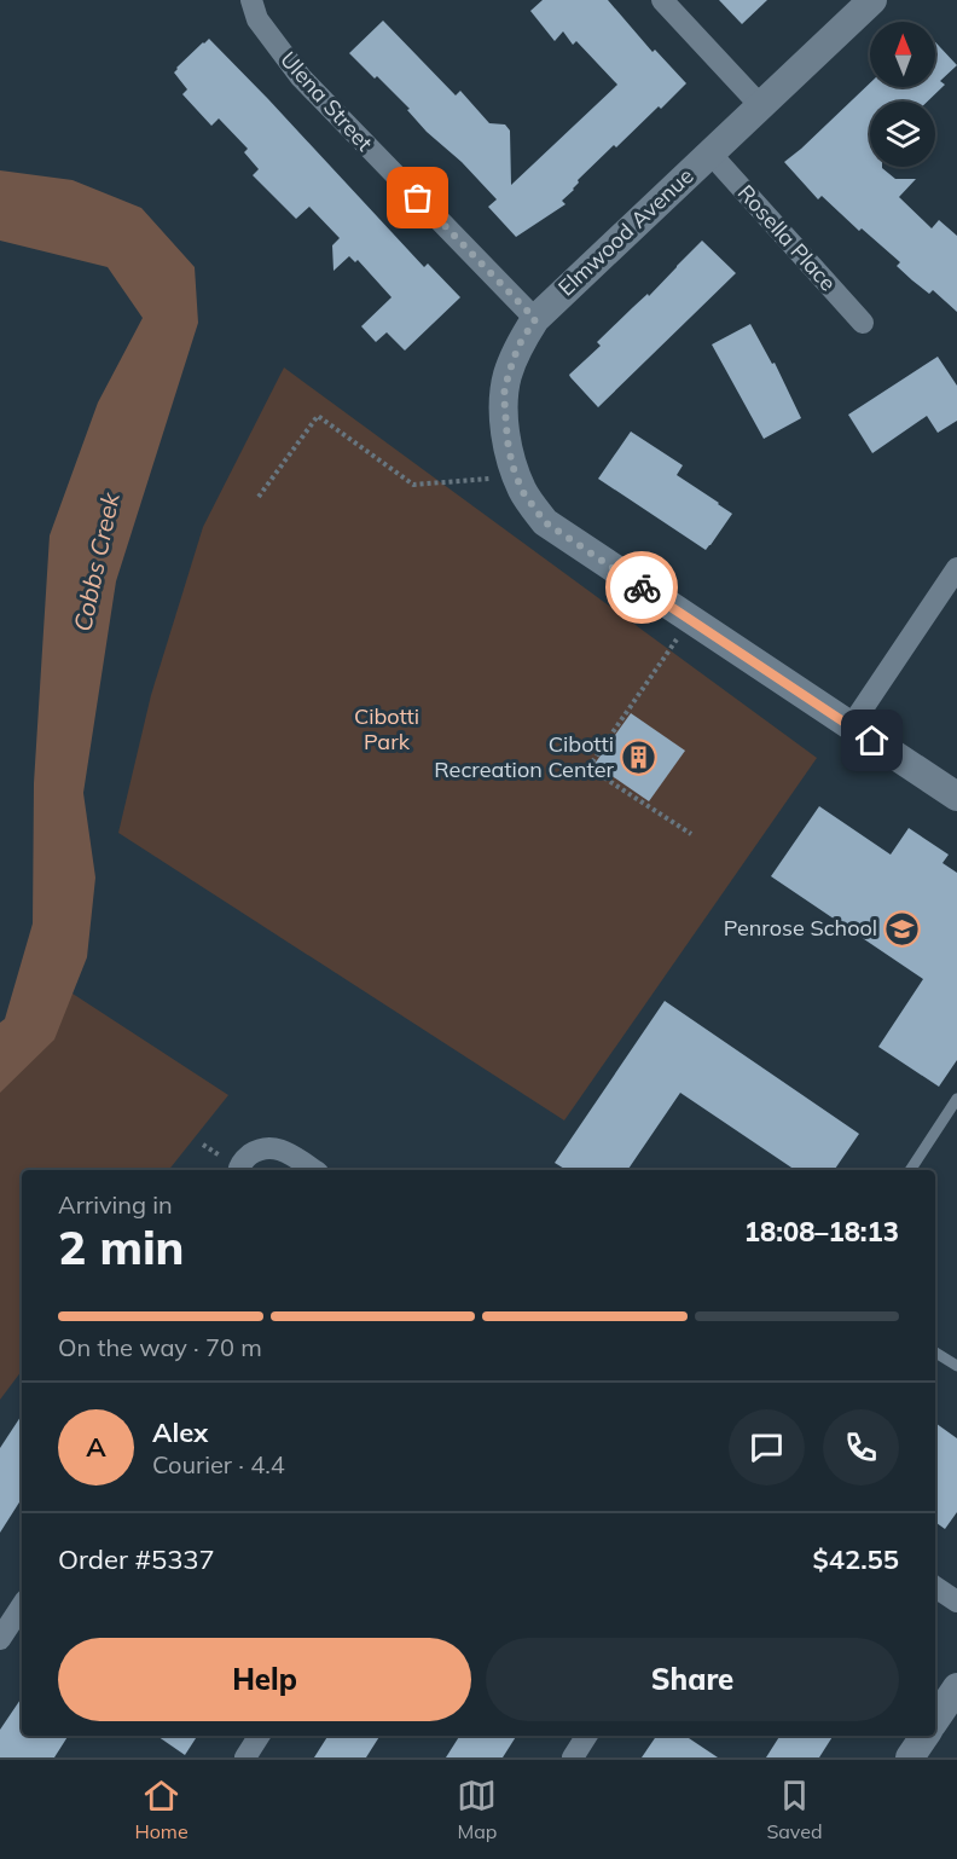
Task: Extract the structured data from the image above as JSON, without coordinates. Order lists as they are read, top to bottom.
{
  "streets": {
    "street": ["Ulena Street", "Elmwood Avenue", "Rosella Place"]
  },
  "crossings": [
    ["Ulena Street", "Elmwood Avenue"],
    ["Elmwood Avenue", "Rosella Place"]
  ],
  "water": ["Cobbs Creek"],
  "parks": ["Cibotti Park"],
  "places": {
    "building": ["Cibotti Recreation Center"],
    "school or university": ["Penrose School"]
  },
  "north": "top",
  "page": {
    "heading": ["2 min", "Arriving in", "18:08–18:13"],
    "panel": [
      "Alex",
      "Courier · 4.4",
      "Order #5337",
      "$42.55"
    ],
    "bar": "On the way · 70 m",
    "round": "A",
    "buttons": ["Help", "Share"],
    "tabs": ["Home", "Map", "Saved"]
  }
}
